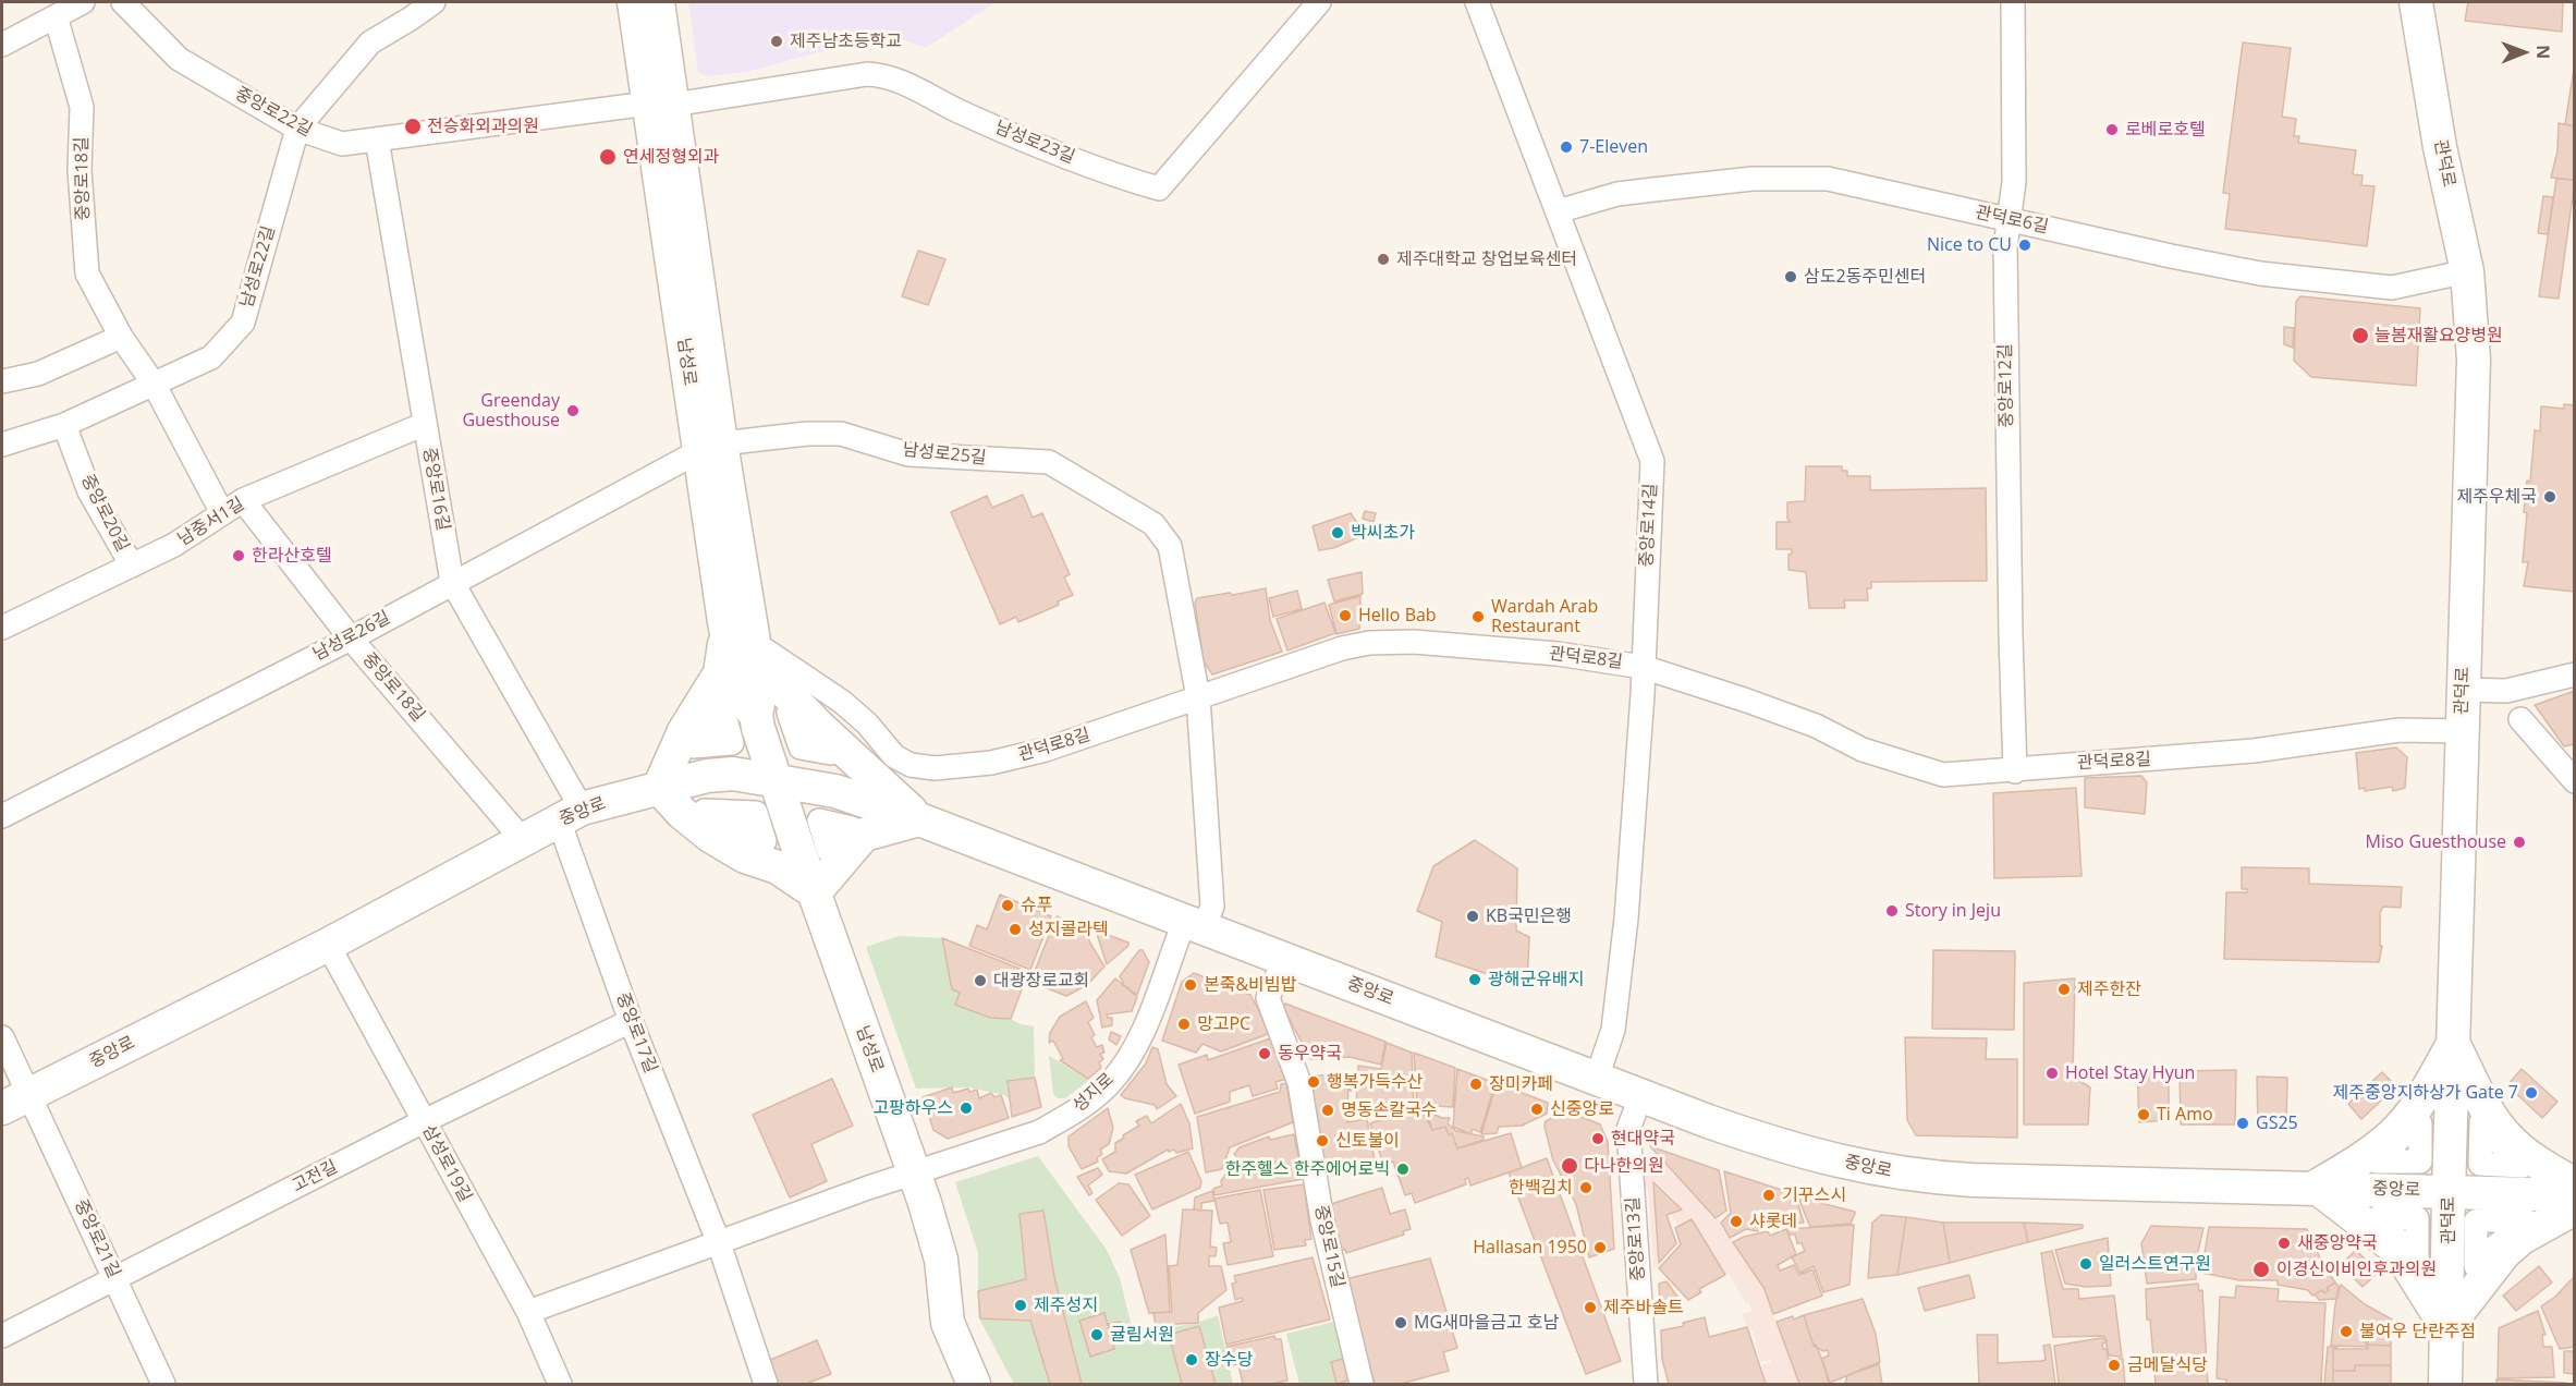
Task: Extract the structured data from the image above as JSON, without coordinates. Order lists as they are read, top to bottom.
{
  "streets": {
    "main road": ["관덕로", "남성로", "중앙로"],
    "street": [
      "중앙로22길",
      "남성로23길",
      "중앙로18길",
      "관덕로6길",
      "남성로22길",
      "중앙로12길",
      "남성로25길",
      "중앙로16길",
      "중앙로20길",
      "남중서1길",
      "중앙로14길",
      "남성로26길",
      "관덕로8길",
      "중앙로17길",
      "성지로",
      "삼성로19길",
      "고전길",
      "중앙로21길",
      "중앙로13길",
      "중앙로15길"
    ]
  },
  "crossings": [
    ["중앙로22길", "남성로23길"],
    ["중앙로22길", "남성로22길"],
    ["중앙로22길", "남성로"],
    ["중앙로22길", "중앙로16길"],
    ["남성로23길", "남성로"],
    ["관덕로", "관덕로6길"],
    ["관덕로", "관덕로8길"],
    ["관덕로", "중앙로"],
    ["중앙로18길", "남성로22길"],
    ["중앙로18길", "남중서1길"],
    ["중앙로18길", "남성로26길"],
    ["중앙로18길", "중앙로"],
    ["관덕로6길", "중앙로12길"],
    ["관덕로6길", "중앙로14길"],
    ["남성로22길", "중앙로20길"],
    ["남성로", "남성로25길"],
    ["남성로", "남성로26길"],
    ["남성로", "관덕로8길"],
    ["남성로", "중앙로"],
    ["남성로", "성지로"],
    ["중앙로12길", "관덕로8길"],
    ["남성로25길", "남성로26길"],
    ["남성로25길", "관덕로8길"],
    ["중앙로16길", "남중서1길"],
    ["중앙로16길", "남성로26길"],
    ["중앙로16길", "중앙로"],
    ["중앙로16길", "중앙로17길"],
    ["중앙로20길", "남중서1길"],
    ["중앙로14길", "관덕로8길"],
    ["중앙로14길", "중앙로"],
    ["중앙로", "중앙로17길"],
    ["중앙로", "성지로"],
    ["중앙로", "삼성로19길"],
    ["중앙로", "중앙로21길"],
    ["중앙로", "중앙로13길"],
    ["중앙로", "중앙로15길"],
    ["중앙로17길", "성지로"],
    ["중앙로17길", "고전길"],
    ["삼성로19길", "고전길"],
    ["고전길", "중앙로21길"]
  ],
  "places": [
    "제주남초등학교",
    "전승화외과의원",
    "로베로호텔",
    "7-Eleven",
    "연세정형외과",
    "Nice to CU",
    "제주대학교 창업보육센터",
    "삼도2동주민센터",
    "늘봄재활요양병원",
    "Greenday Guesthouse",
    "제주우체국",
    "박씨초가",
    "한라산호텔",
    "Hello Bab",
    "Wardah Arab Restaurant",
    "Miso Guesthouse",
    "슈푸",
    "Story in Jeju",
    "KB국민은행",
    "성지콜라텍",
    "광해군유배지",
    "대광장로교회",
    "본죽&비빔밥",
    "제주한잔",
    "망고PC",
    "동우약국",
    "Hotel Stay Hyun",
    "행복가득수산",
    "장미카페",
    "제주중앙지하상가 Gate 7",
    "고팡하우스",
    "신중앙로",
    "명동손칼국수",
    "Ti Amo",
    "GS25",
    "현대약국",
    "신토불이",
    "다나한의원",
    "한주헬스 한주에어로빅",
    "한백김치",
    "기꾸스시",
    "샤롯데",
    "새중앙약국",
    "Hallasan 1950",
    "일러스트연구원",
    "이경신이비인후과의원",
    "제주성지",
    "제주바솔트",
    "MG새마을금고 호남",
    "불여우 단란주점",
    "귤림서원",
    "장수당",
    "금메달식당"
  ],
  "north": "right"
}
